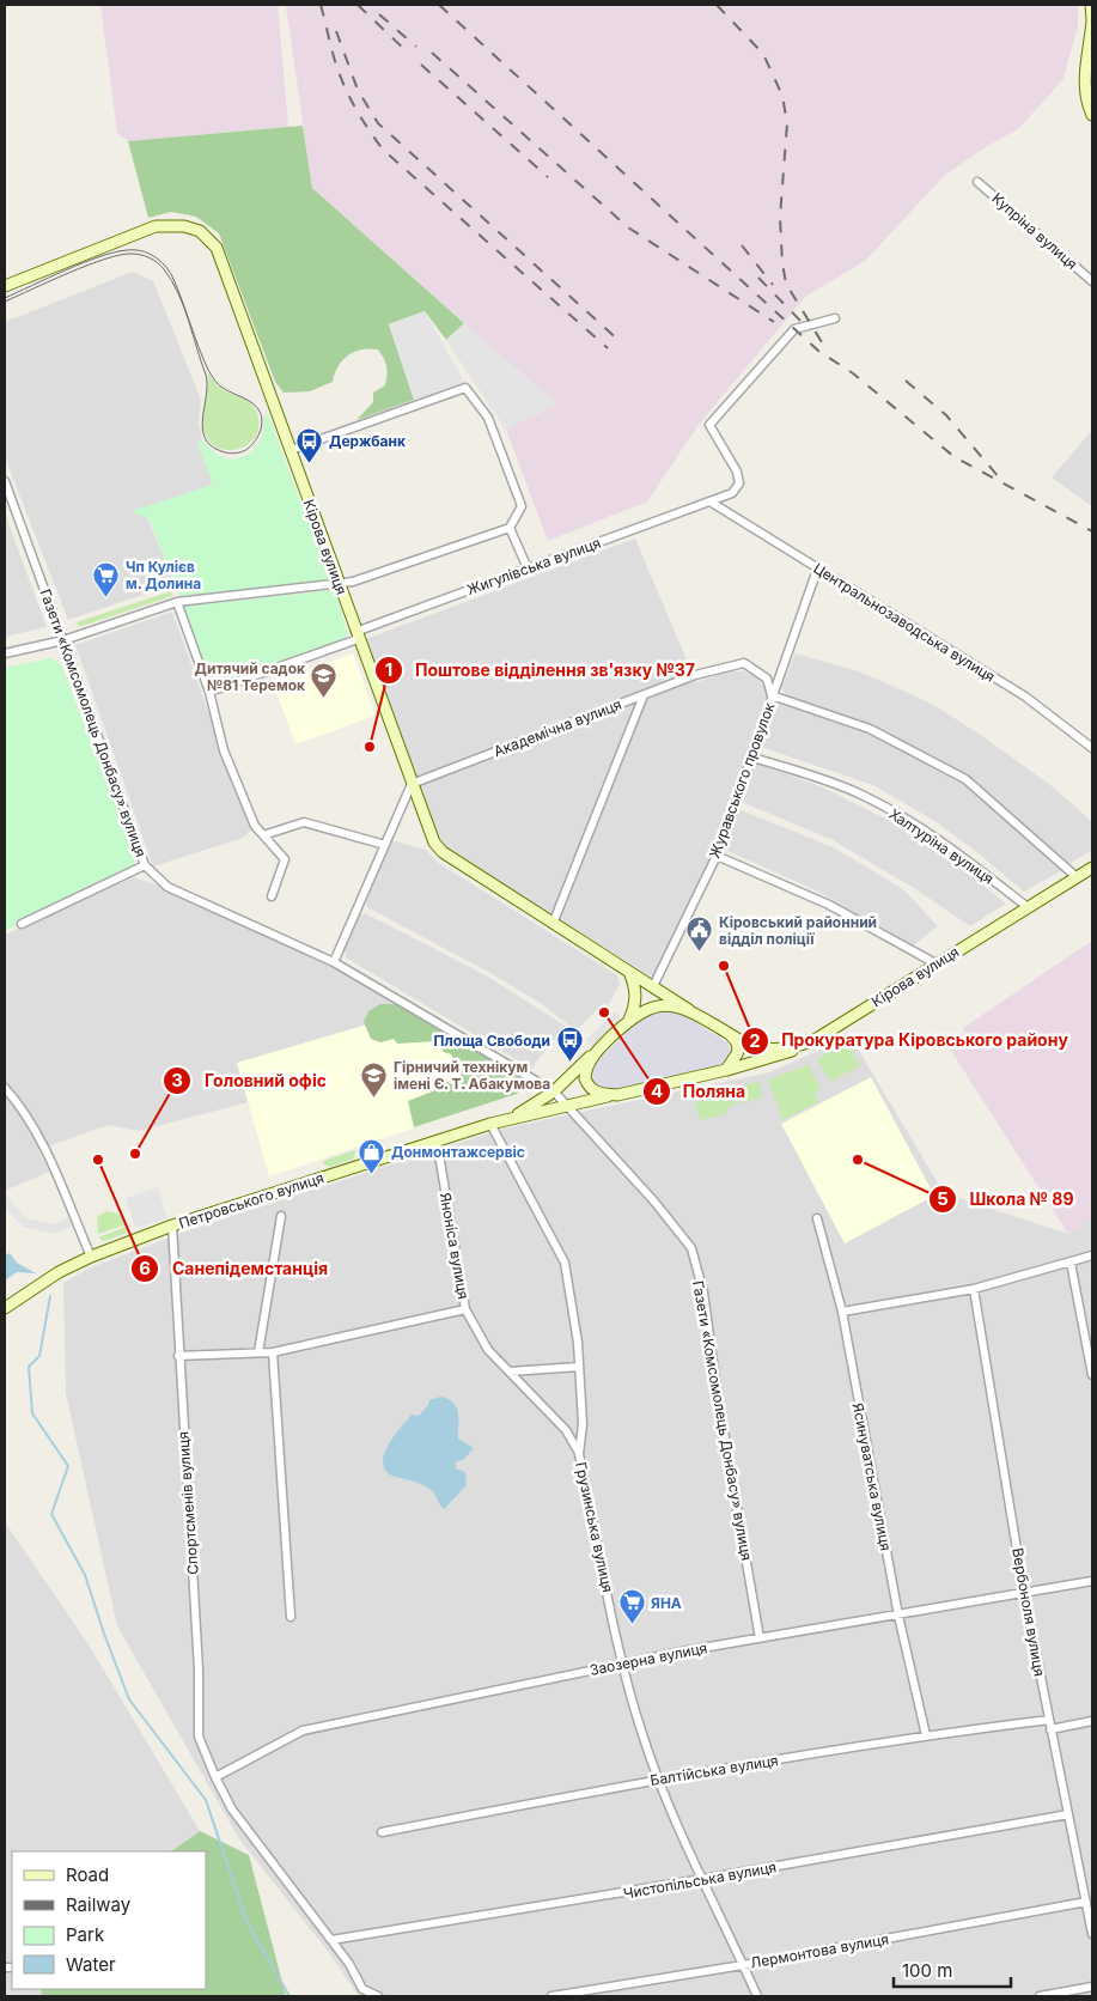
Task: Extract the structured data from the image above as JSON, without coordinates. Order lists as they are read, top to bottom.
{
  "streets": {
    "main road": ["Кірова вулиця", "Петровського вулиця"],
    "street": [
      "Купріна вулиця",
      "Жигулівська вулиця",
      "Центральнозаводська вулиця",
      "Газети «Комсомолець Донбасу» вулиця",
      "Академічна вулиця",
      "Журавського провулок",
      "Халтуріна вулиця",
      "Яноніса вулиця",
      "Ясинуватська вулиця",
      "Спортсменів вулиця",
      "Грузинська вулиця",
      "Вербоноля вулиця",
      "Заозерна вулиця",
      "Балтійська вулиця",
      "Чистопільська вулиця",
      "Лермонтова вулиця"
    ]
  },
  "crossings": [
    ["Кірова вулиця", "Жигулівська вулиця"],
    ["Кірова вулиця", "Газети «Комсомолець Донбасу» вулиця"],
    ["Кірова вулиця", "Академічна вулиця"],
    ["Кірова вулиця", "Журавського провулок"],
    ["Кірова вулиця", "Халтуріна вулиця"],
    ["Кірова вулиця", "Петровського вулиця"],
    ["Жигулівська вулиця", "Центральнозаводська вулиця"],
    ["Центральнозаводська вулиця", "Журавського провулок"],
    ["Газети «Комсомолець Донбасу» вулиця", "Петровського вулиця"],
    ["Газети «Комсомолець Донбасу» вулиця", "Заозерна вулиця"],
    ["Академічна вулиця", "Журавського провулок"],
    ["Журавського провулок", "Халтуріна вулиця"],
    ["Петровського вулиця", "Яноніса вулиця"],
    ["Петровського вулиця", "Спортсменів вулиця"],
    ["Петровського вулиця", "Грузинська вулиця"],
    ["Яноніса вулиця", "Грузинська вулиця"],
    ["Ясинуватська вулиця", "Заозерна вулиця"],
    ["Ясинуватська вулиця", "Балтійська вулиця"],
    ["Спортсменів вулиця", "Заозерна вулиця"],
    ["Спортсменів вулиця", "Чистопільська вулиця"],
    ["Грузинська вулиця", "Заозерна вулиця"],
    ["Грузинська вулиця", "Балтійська вулиця"],
    ["Грузинська вулиця", "Чистопільська вулиця"],
    ["Грузинська вулиця", "Лермонтова вулиця"],
    ["Вербоноля вулиця", "Заозерна вулиця"],
    ["Вербоноля вулиця", "Балтійська вулиця"],
    ["Вербоноля вулиця", "Чистопільська вулиця"],
    ["Вербоноля вулиця", "Лермонтова вулиця"]
  ],
  "places": {
    "bus stop": ["Держбанк", "Площа Свободи"],
    "supermarket": ["Чп Кулієв м. Долина", "ЯНА"],
    "school or university": ["Дитячий садок №81 Теремок", "Гірничий технікум імені Є. Т. Абакумова"],
    "other": [
      "Поштове відділення зв'язку №37",
      "Прокуратура Кіровського району",
      "Поляна",
      "Головний офіс",
      "Санепідемстанція",
      "Школа № 89"
    ],
    "public building": ["Кіровський районний відділ поліції"],
    "shop": ["Донмонтажсервіс"]
  },
  "legend": [
    "Road",
    "Railway",
    "Park",
    "Water"
  ],
  "scale_bar": "100 m"
}
